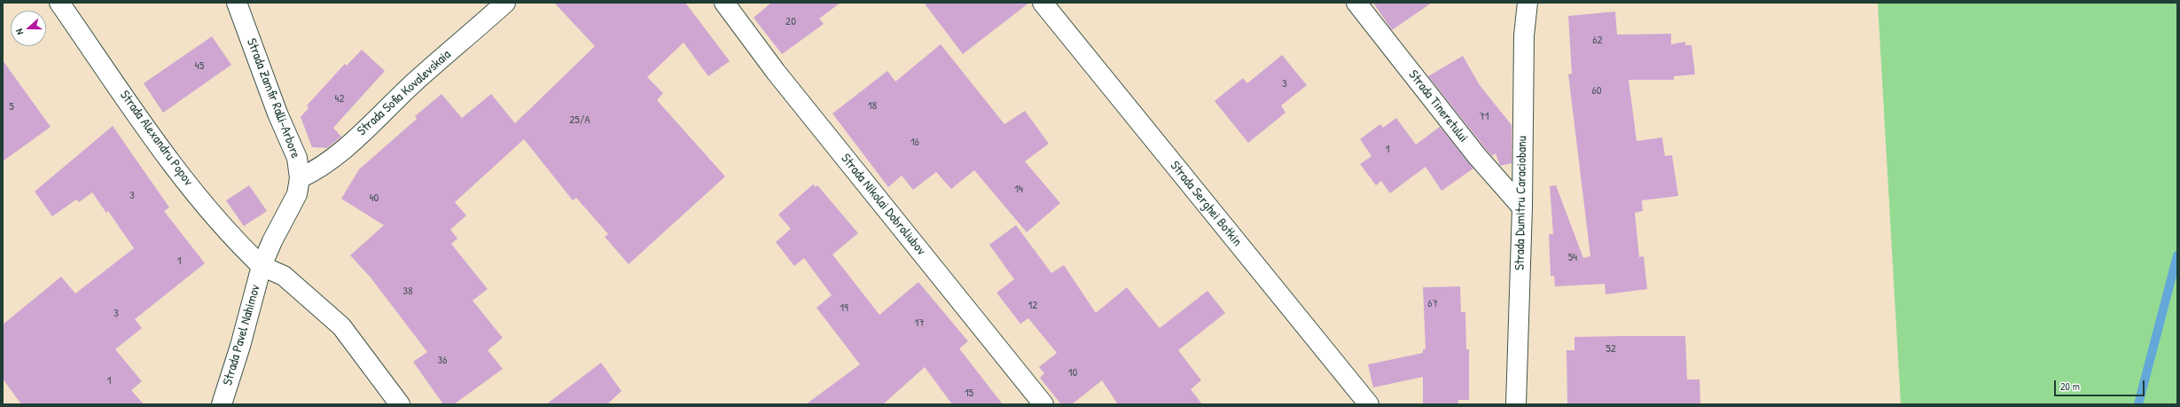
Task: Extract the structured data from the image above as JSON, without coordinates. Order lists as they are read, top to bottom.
{
  "streets": {
    "street": [
      "Strada Sofia Kovalevskaia",
      "Strada Zamfir Ralli-Arbore",
      "Strada Tineretului",
      "Strada Alexandru Popov",
      "Strada Dumitru Caraciobanu",
      "Strada Serghei Botkin",
      "Strada Nikolai Dobroliubov",
      "Strada Pavel Nahimov"
    ]
  },
  "crossings": [
    ["Strada Sofia Kovalevskaia", "Strada Zamfir Ralli-Arbore"],
    ["Strada Zamfir Ralli-Arbore", "Strada Alexandru Popov"],
    ["Strada Zamfir Ralli-Arbore", "Strada Pavel Nahimov"],
    ["Strada Tineretului", "Strada Dumitru Caraciobanu"],
    ["Strada Alexandru Popov", "Strada Pavel Nahimov"]
  ],
  "house_numbers": [
    "20",
    "62",
    "45",
    "3",
    "60",
    "42",
    "18",
    "5",
    "71",
    "25/A",
    "16",
    "1",
    "14",
    "3",
    "40",
    "54",
    "1",
    "38",
    "67",
    "12",
    "19",
    "3",
    "17",
    "52",
    "36",
    "10",
    "1",
    "15"
  ],
  "scale_bar": "20 m",
  "north": "left"
}
